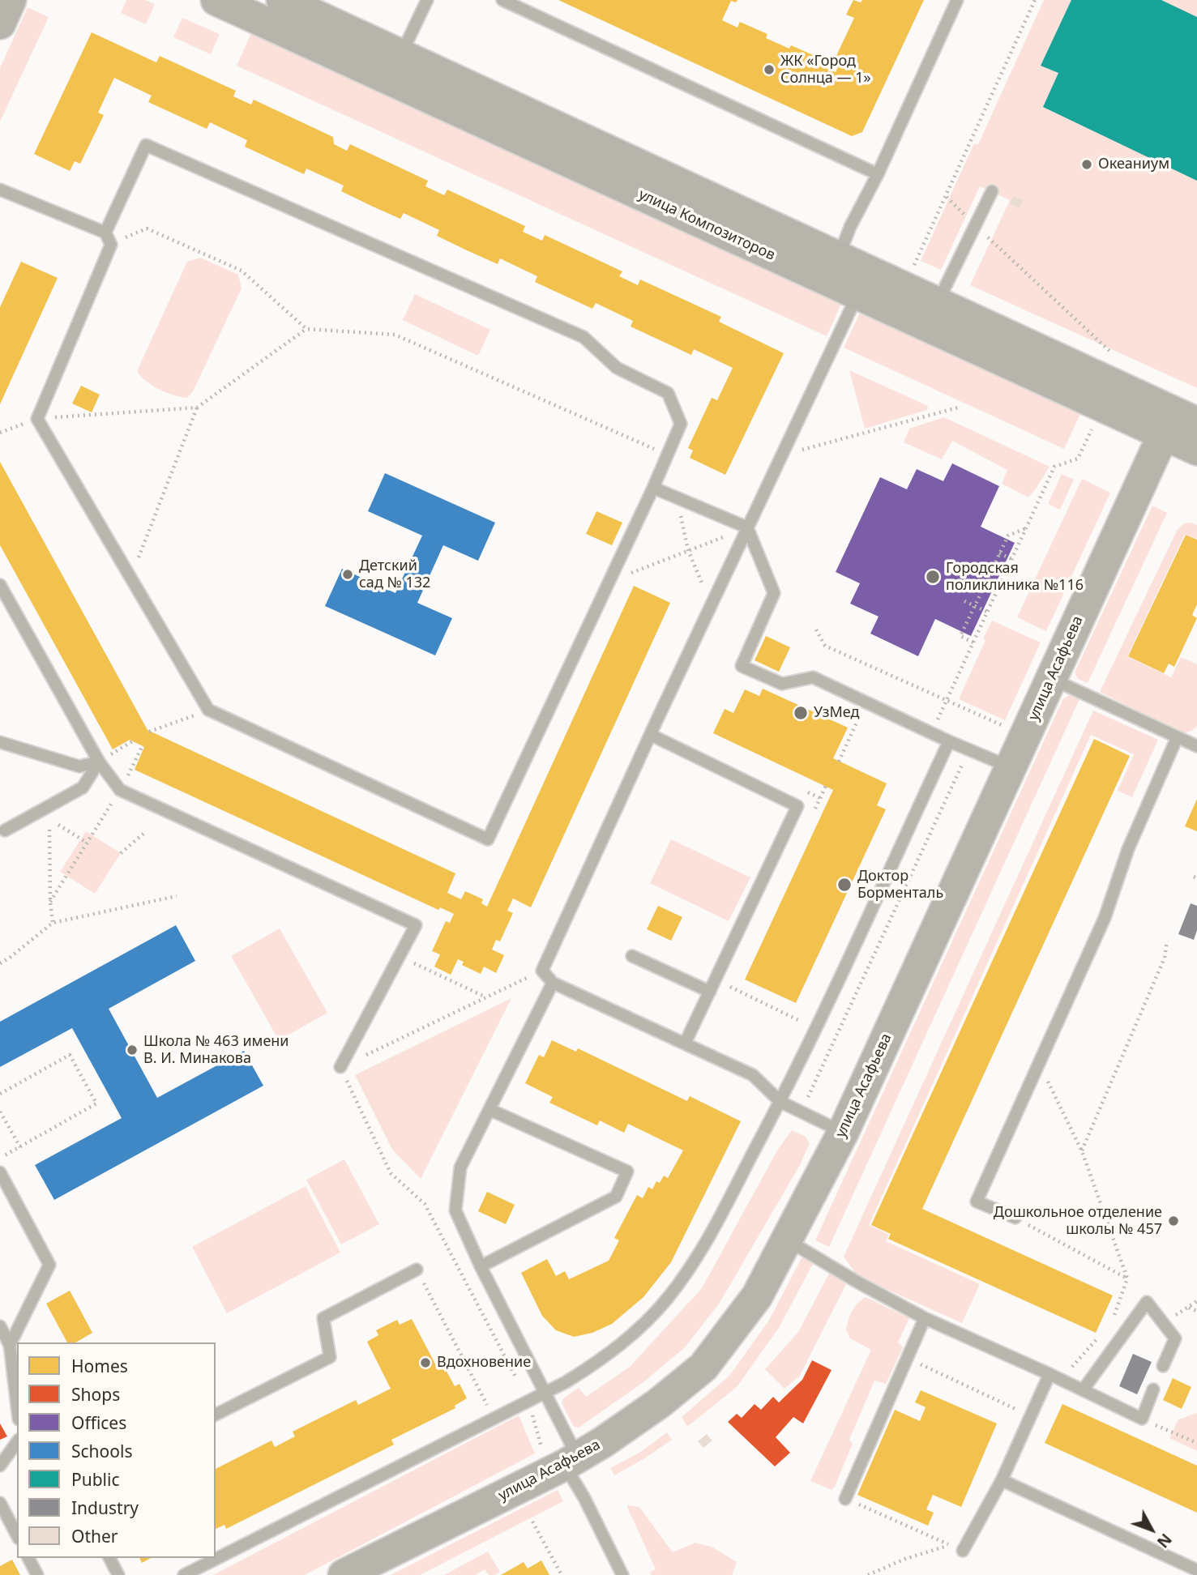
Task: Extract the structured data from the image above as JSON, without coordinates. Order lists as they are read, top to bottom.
{
  "streets": {
    "street": ["улица Композиторов", "улица Асафьева"]
  },
  "crossings": [
    ["улица Композиторов", "улица Асафьева"]
  ],
  "places": [
    "ЖК «Город Солнца — 1»",
    "Океаниум",
    "Детский сад № 132",
    "Городская поликлиника №116",
    "УзМед",
    "Доктор Борменталь",
    "Школа № 463 имени В. И. Минакова",
    "Дошкольное отделение школы № 457",
    "Вдохновение"
  ],
  "legend": [
    "Homes",
    "Shops",
    "Offices",
    "Schools",
    "Public",
    "Industry",
    "Other"
  ],
  "north": "bottom right"
}
